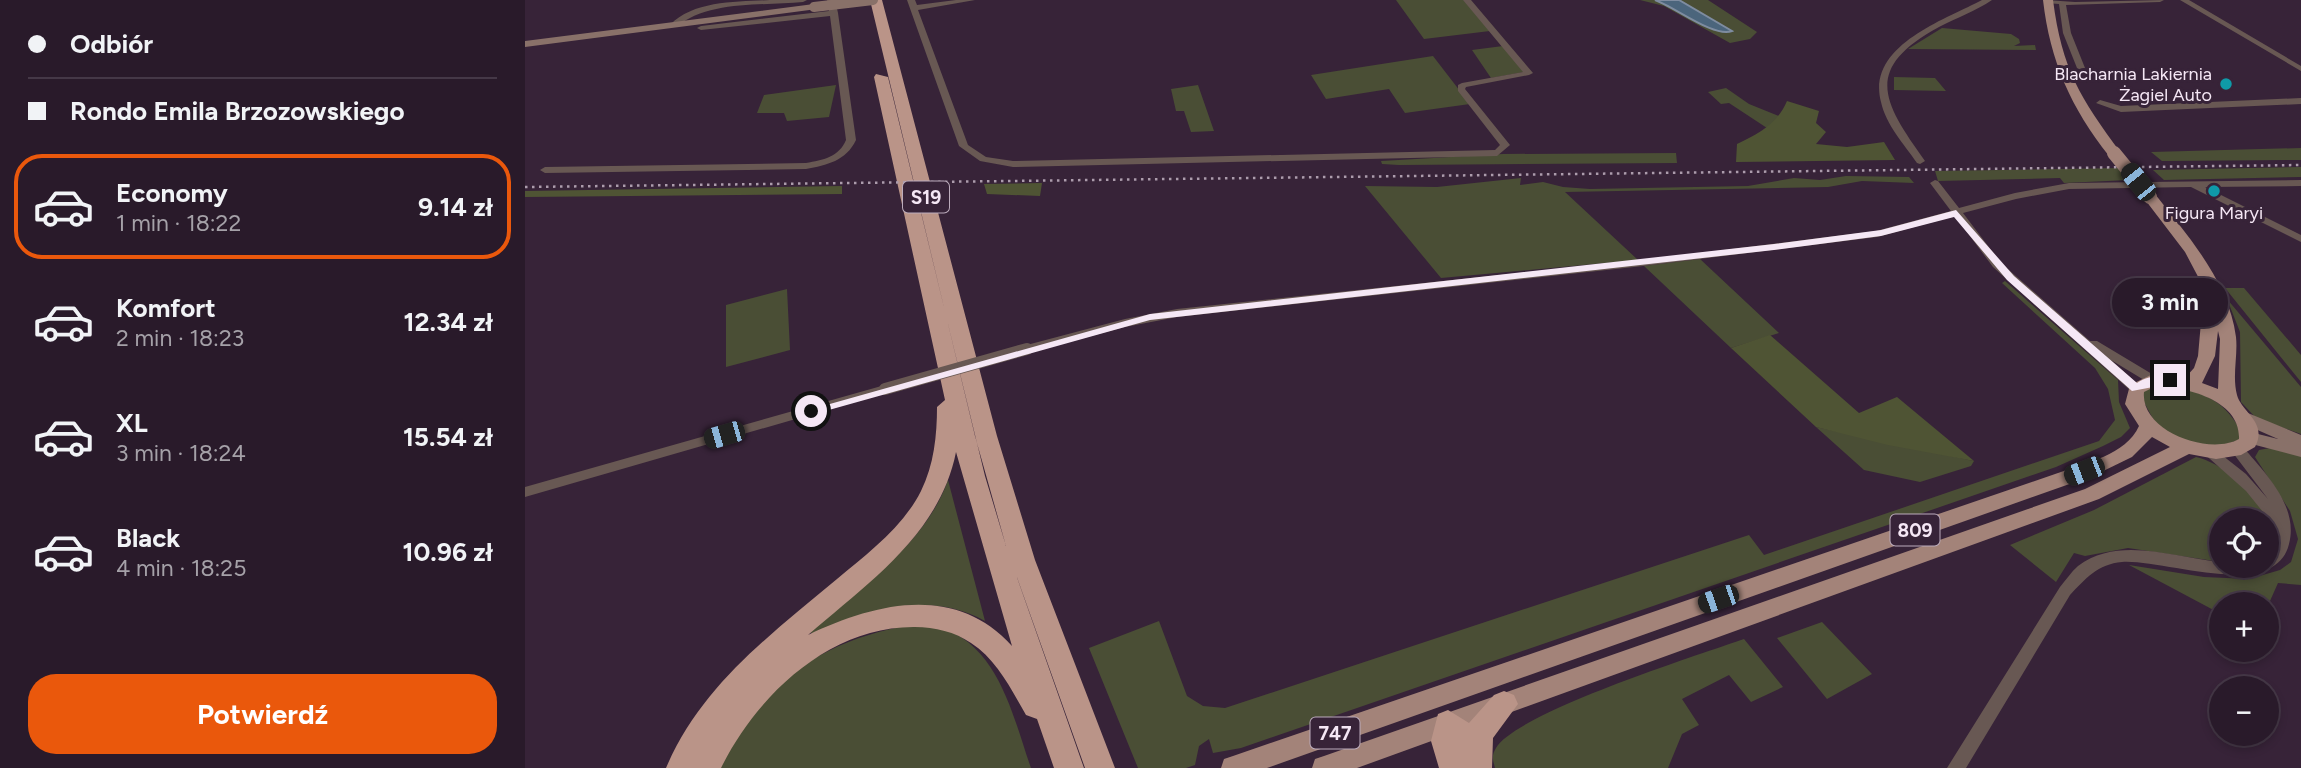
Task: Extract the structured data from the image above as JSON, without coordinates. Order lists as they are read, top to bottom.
{
  "streets": {
    "highway": ["S19"],
    "main road": ["809", "747"]
  },
  "crossings": [
    ["809", "747"]
  ],
  "places": ["Blacharnia Lakiernia Żagiel Auto", "Figura Maryi"],
  "page": {
    "banner": ["Odbiór", "Rondo Emila Brzozowskiego"],
    "list": [
      {
        "name": "Economy",
        "note": "1 min · 18:22",
        "value": "9.14 zł"
      },
      {
        "name": "Komfort",
        "note": "2 min · 18:23",
        "value": "12.34 zł"
      },
      {
        "name": "XL",
        "note": "3 min · 18:24",
        "value": "15.54 zł"
      },
      {
        "name": "Black",
        "note": "4 min · 18:25",
        "value": "10.96 zł"
      }
    ],
    "bubble": "3 min",
    "map_buttons": ["+", "−"],
    "buttons": "Potwierdź"
  }
}
